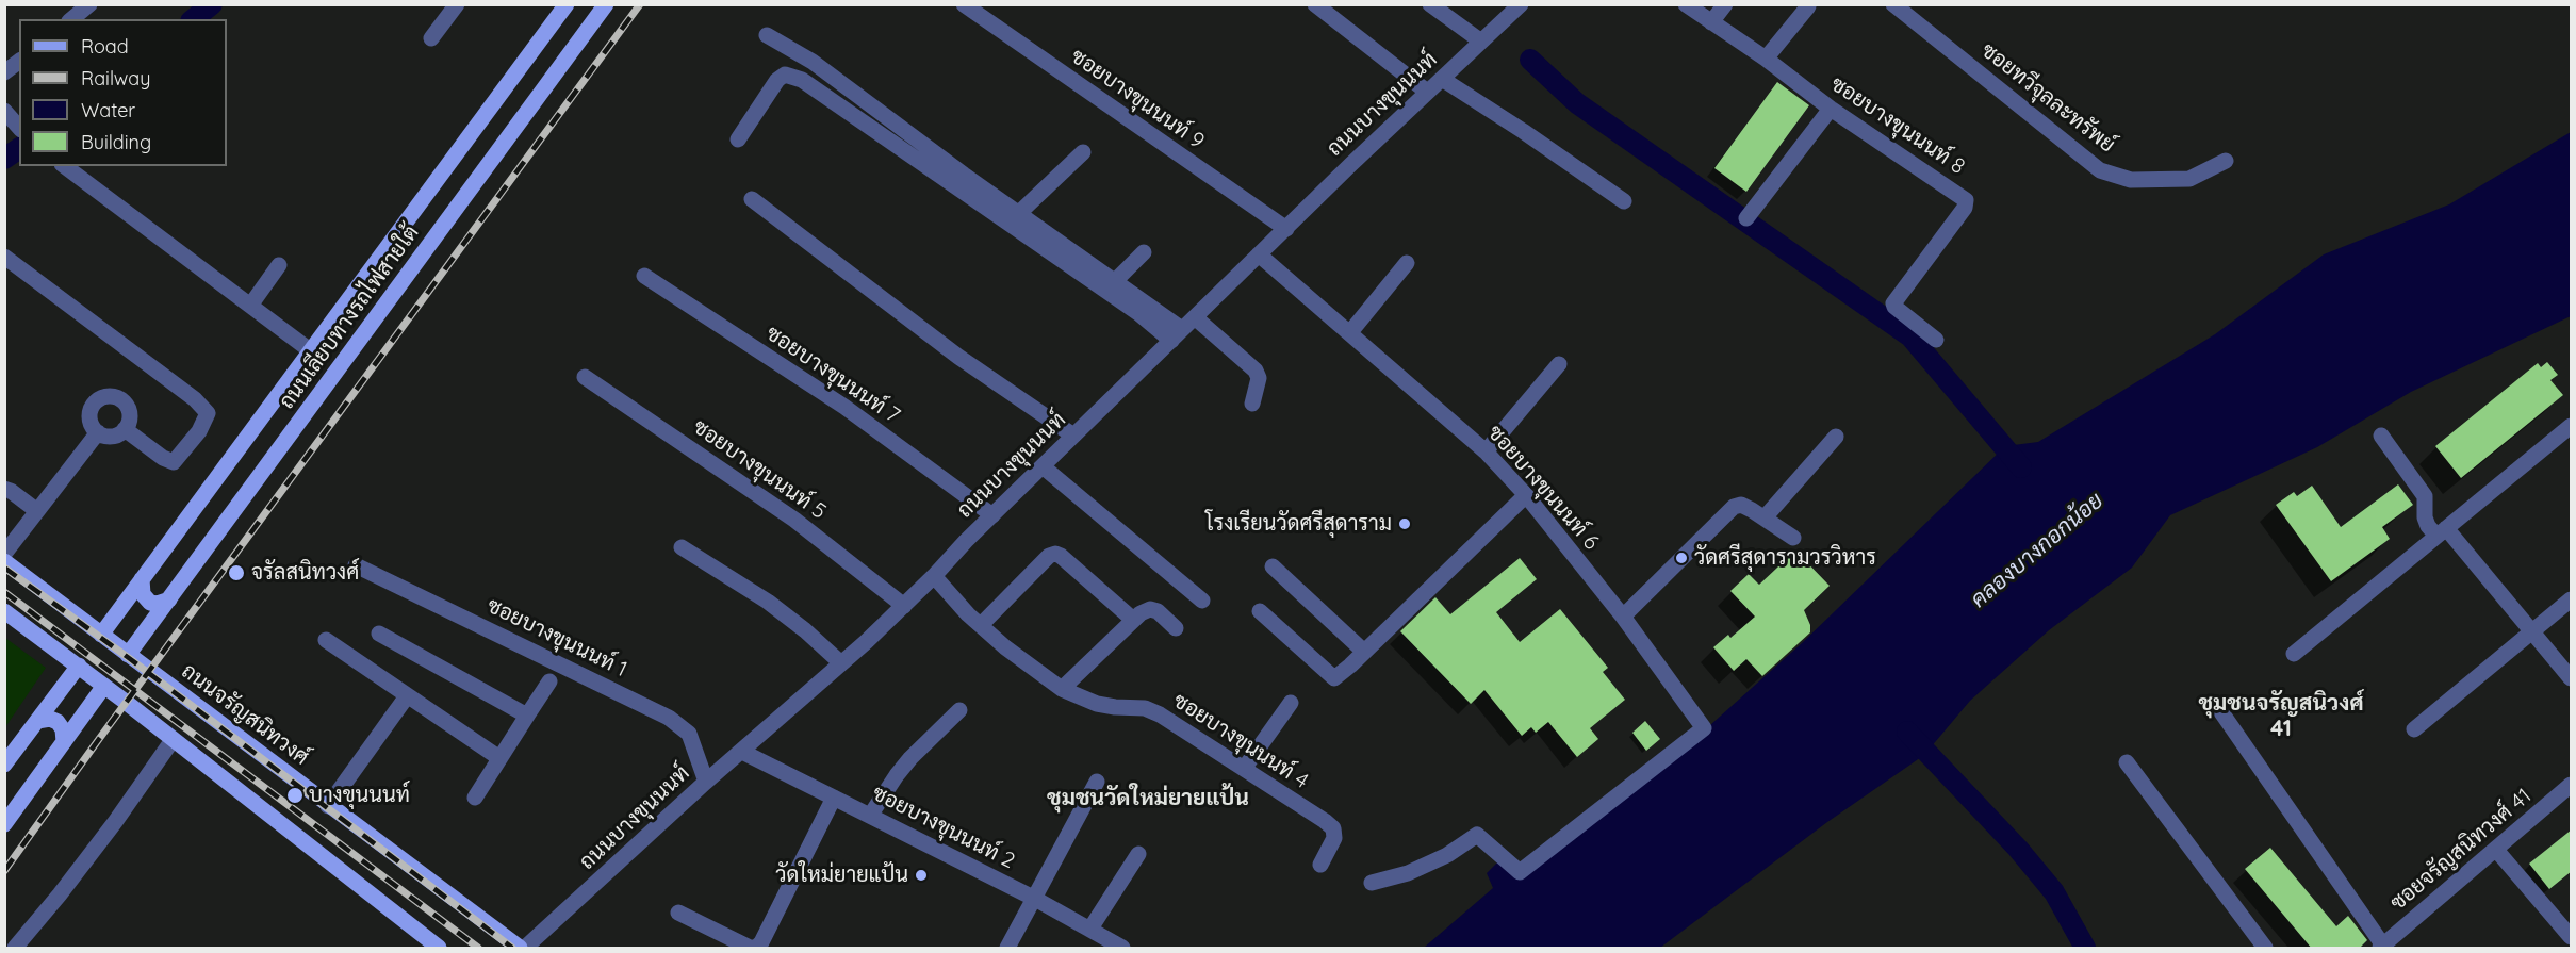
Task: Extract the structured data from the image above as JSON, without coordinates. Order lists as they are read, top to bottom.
{
  "streets": {
    "main road": ["ถนนเลียบทางรถไฟสายใต้", "ถนนจรัญสนิทวงศ์"],
    "street": [
      "ซอยทวีจุลละทรัพย์",
      "ซอยบางขุนนนท์ 9",
      "ถนนบางขุนนนท์",
      "ซอยบางขุนนนท์ 8",
      "ซอยบางขุนนนท์ 7",
      "ซอยบางขุนนนท์ 5",
      "ซอยบางขุนนนท์ 6",
      "ซอยบางขุนนนท์ 1",
      "ซอยบางขุนนนท์ 4",
      "ซอยบางขุนนนท์ 2",
      "ซอยจรัญสนิทวงศ์ 41"
    ]
  },
  "crossings": [
    ["ซอยบางขุนนนท์ 9", "ถนนบางขุนนนท์"],
    ["ถนนบางขุนนนท์", "ซอยบางขุนนนท์ 7"],
    ["ถนนบางขุนนนท์", "ซอยบางขุนนนท์ 5"],
    ["ถนนบางขุนนนท์", "ซอยบางขุนนนท์ 6"],
    ["ถนนบางขุนนนท์", "ซอยบางขุนนนท์ 1"],
    ["ถนนบางขุนนนท์", "ซอยบางขุนนนท์ 4"],
    ["ถนนบางขุนนนท์", "ซอยบางขุนนนท์ 2"],
    ["ถนนเลียบทางรถไฟสายใต้", "ถนนจรัญสนิทวงศ์"]
  ],
  "districts": ["ชุมชนจรัญสนิวงศ์ 41", "ชุมชนวัดใหม่ยายแป้น"],
  "water": ["คลองบางกอกน้อย"],
  "places": [
    "โรงเรียนวัดศรีสุดาราม",
    "วัดศรีสุดารามวรวิหาร",
    "จรัลสนิทวงศ์",
    "บางขุนนนท์",
    "วัดใหม่ยายแป้น"
  ],
  "legend": [
    "Road",
    "Railway",
    "Water",
    "Building"
  ]
}
